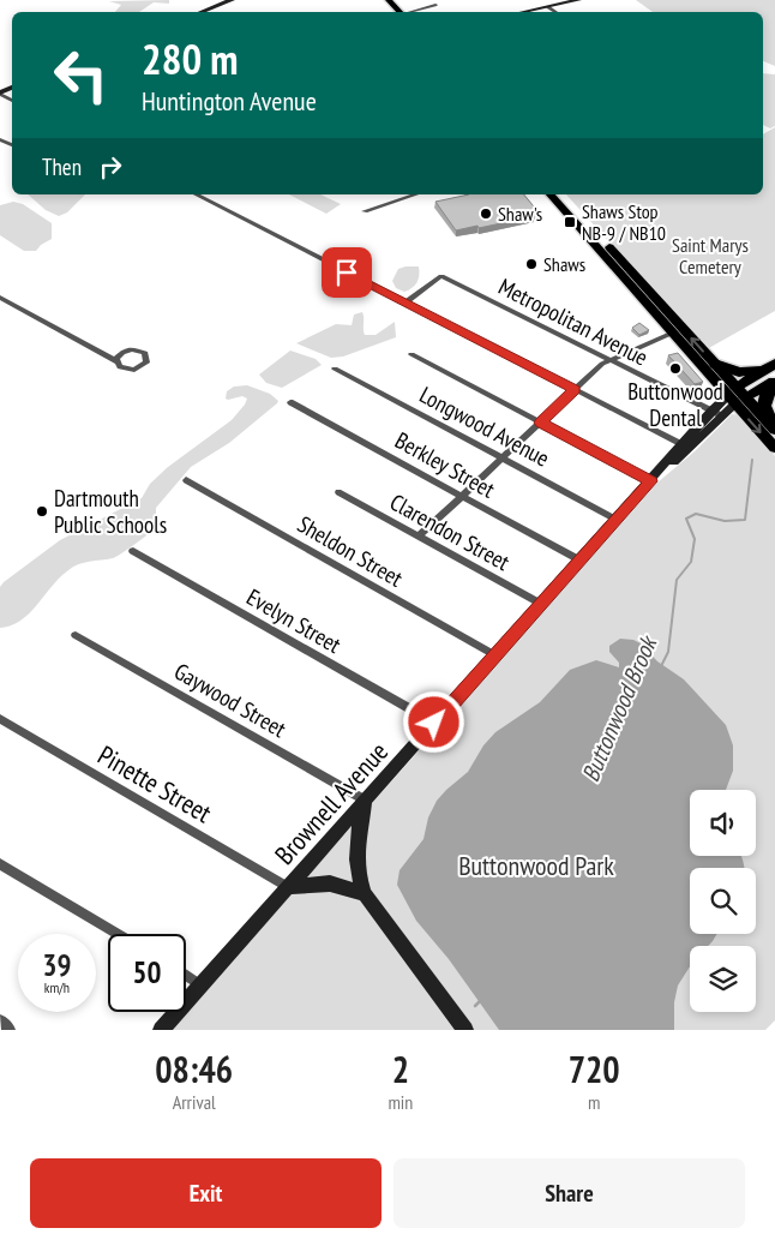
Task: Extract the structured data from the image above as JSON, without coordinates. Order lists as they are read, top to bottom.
{
  "streets": {
    "main road": ["Brownell Avenue"],
    "street": [
      "Metropolitan Avenue",
      "Longwood Avenue",
      "Berkley Street",
      "Clarendon Street",
      "Sheldon Street",
      "Evelyn Street",
      "Gaywood Street",
      "Pinette Street"
    ]
  },
  "crossings": [
    ["Metropolitan Avenue", "Brownell Avenue"],
    ["Longwood Avenue", "Brownell Avenue"],
    ["Berkley Street", "Brownell Avenue"],
    ["Clarendon Street", "Brownell Avenue"],
    ["Sheldon Street", "Brownell Avenue"],
    ["Evelyn Street", "Brownell Avenue"],
    ["Gaywood Street", "Brownell Avenue"],
    ["Pinette Street", "Brownell Avenue"]
  ],
  "water": ["Buttonwood Brook"],
  "parks": ["Saint Marys Cemetery", "Buttonwood Park"],
  "places": {
    "other": [
      "Shaw's",
      "Shaws",
      "Buttonwood Dental",
      "Dartmouth Public Schools"
    ],
    "transit": ["Shaws Stop NB-9 / NB10"]
  },
  "page": {
    "turn": ["280 m", "Huntington Avenue"],
    "then": "Then",
    "speed": "39 km/h",
    "limit": "50",
    "eta": [
      "08:46",
      "Arrival",
      "2",
      "min",
      "720",
      "m"
    ],
    "buttons": ["Exit", "Share"]
  }
}
